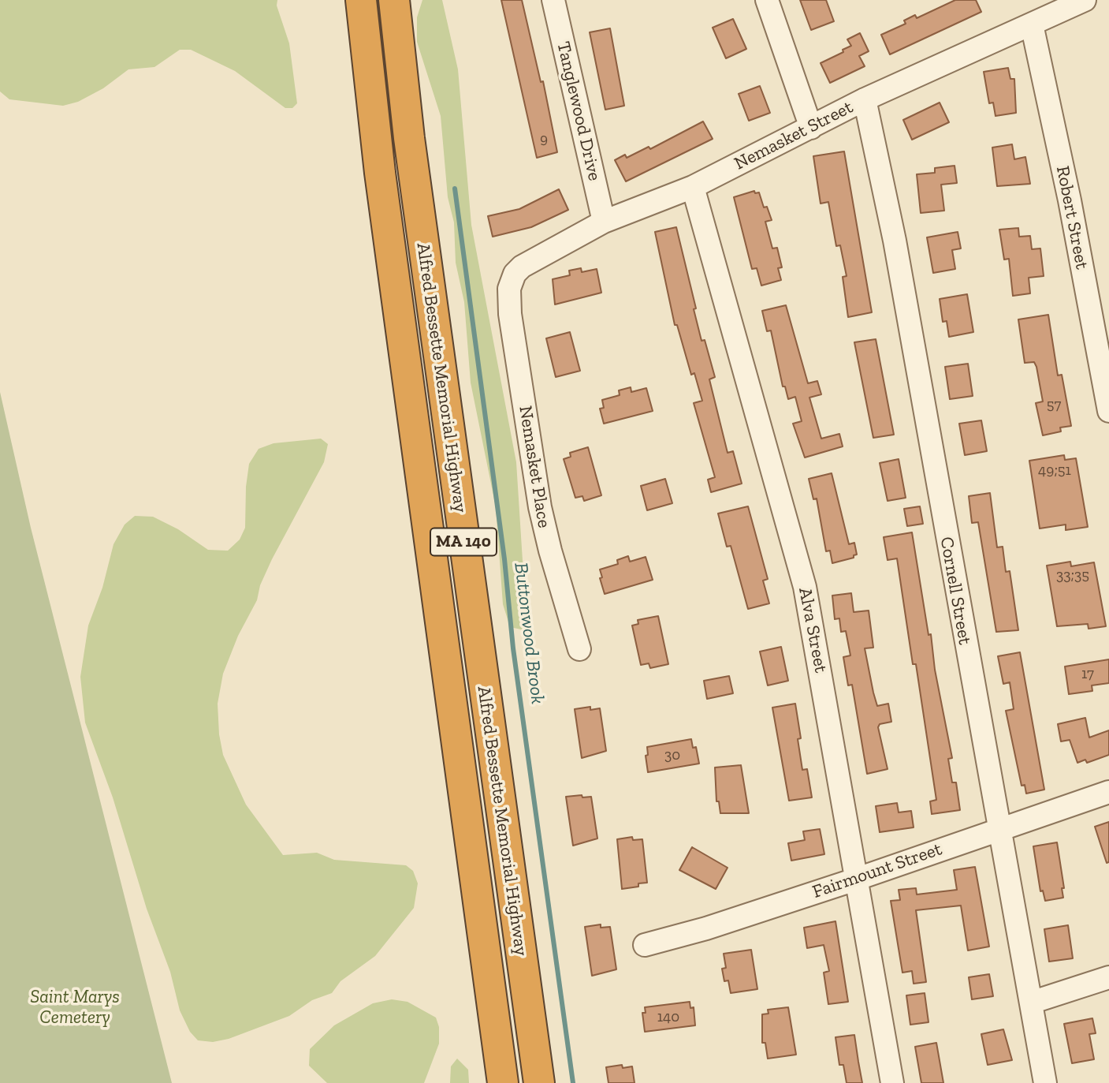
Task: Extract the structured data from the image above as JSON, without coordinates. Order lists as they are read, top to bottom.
{
  "streets": {
    "highway": ["Alfred Bessette Memorial Highway", "MA 140"],
    "street": [
      "Tanglewood Drive",
      "Nemasket Street",
      "Robert Street",
      "Nemasket Place",
      "Cornell Street",
      "Alva Street",
      "Fairmount Street"
    ]
  },
  "crossings": [
    ["Tanglewood Drive", "Nemasket Street"],
    ["Nemasket Street", "Robert Street"],
    ["Nemasket Street", "Nemasket Place"],
    ["Nemasket Street", "Cornell Street"],
    ["Nemasket Street", "Alva Street"],
    ["Cornell Street", "Fairmount Street"],
    ["Alva Street", "Fairmount Street"]
  ],
  "water": ["Buttonwood Brook"],
  "parks": ["Saint Marys Cemetery"],
  "house_numbers": [
    "9",
    "57",
    "49;51",
    "33;35",
    "17",
    "30",
    "140"
  ]
}
